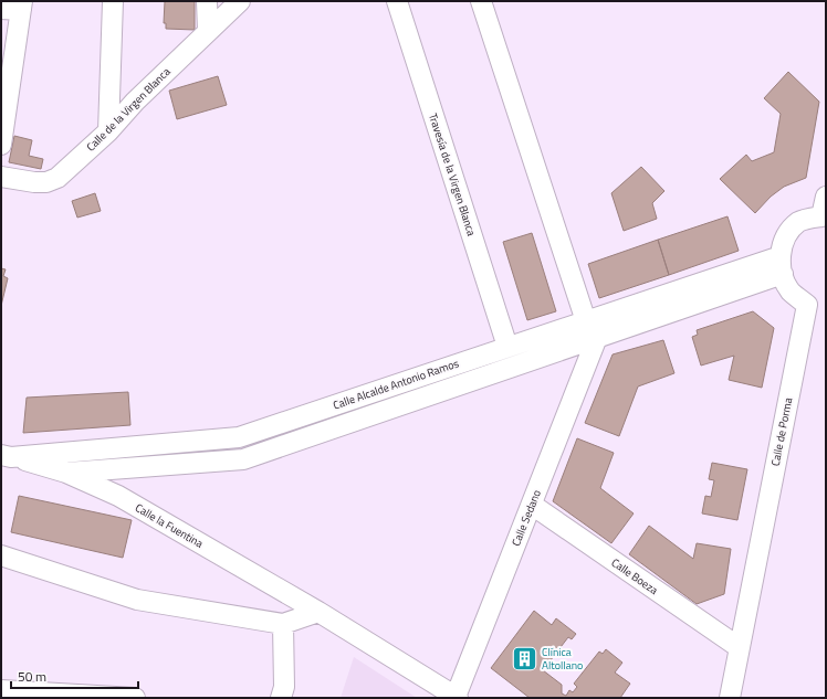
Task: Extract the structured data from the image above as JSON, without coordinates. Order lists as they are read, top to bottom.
{
  "streets": {
    "street": [
      "Calle de la Virgen Blanca",
      "Travesía de la Virgen Blanca",
      "Calle Alcalde Antonio Ramos",
      "Calle de Porma",
      "Calle Sedano",
      "Calle la Fuentina",
      "Calle Boeza"
    ]
  },
  "crossings": [
    ["Travesía de la Virgen Blanca", "Calle Alcalde Antonio Ramos"],
    ["Calle Alcalde Antonio Ramos", "Calle de Porma"],
    ["Calle Alcalde Antonio Ramos", "Calle Sedano"],
    ["Calle Alcalde Antonio Ramos", "Calle la Fuentina"],
    ["Calle de Porma", "Calle Boeza"],
    ["Calle Sedano", "Calle la Fuentina"],
    ["Calle Sedano", "Calle Boeza"]
  ],
  "places": {
    "building": ["Clínica Altollano"]
  },
  "scale_bar": "50 m"
}
